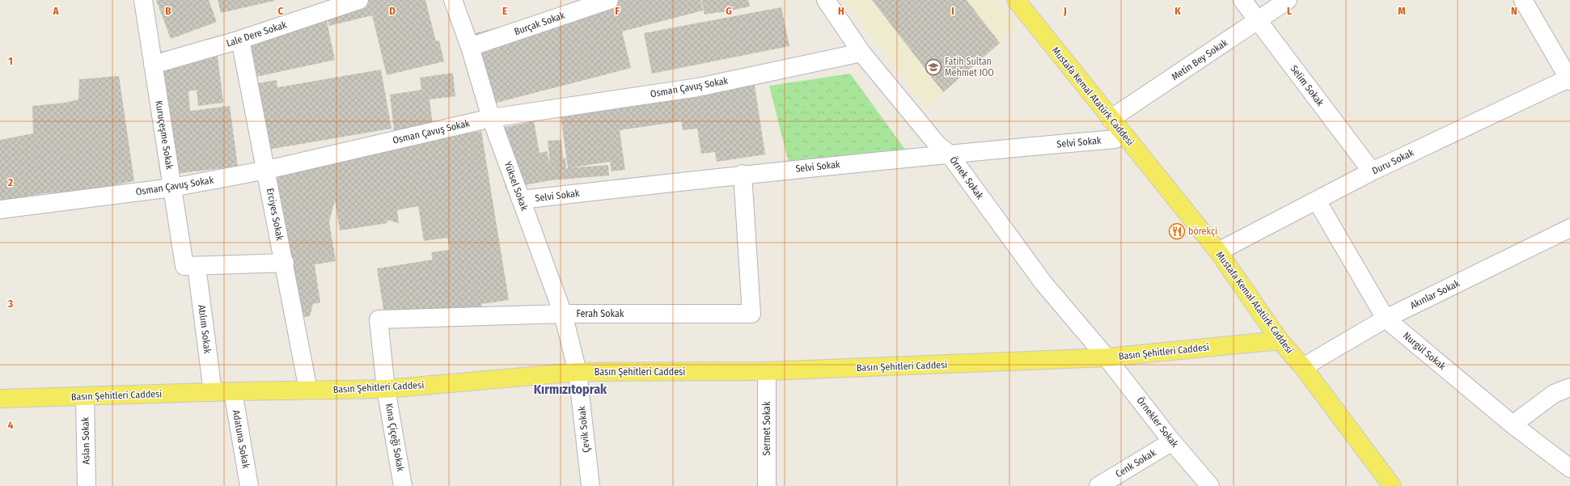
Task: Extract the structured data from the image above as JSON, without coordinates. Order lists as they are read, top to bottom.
{
  "streets": {
    "main road": ["Mustafa Kemal Atatürk Caddesi", "Basın Şehitleri Caddesi"],
    "street": [
      "Burçak Sokak",
      "Lale Dere Sokak",
      "Metin Bey Sokak",
      "Selim Sokak",
      "Osman Çavuş Sokak",
      "Kuruçeşme Sokak",
      "Selvi Sokak",
      "Duru Sokak",
      "Örnek Sokak",
      "Yüksel Sokak",
      "Erciyes Sokak",
      "Akınlar Sokak",
      "Ferah Sokak",
      "Atılım Sokak",
      "Nurgül Sokak",
      "Örnekler Sokak",
      "Sermet Sokak",
      "Çevik Sokak",
      "Kına Çiçeği Sokak",
      "Adatuna Sokak",
      "Aslan Sokak",
      "Cenk Sokak"
    ]
  },
  "crossings": [
    ["Burçak Sokak", "Yüksel Sokak"],
    ["Lale Dere Sokak", "Kuruçeşme Sokak"],
    ["Lale Dere Sokak", "Erciyes Sokak"],
    ["Metin Bey Sokak", "Selim Sokak"],
    ["Metin Bey Sokak", "Mustafa Kemal Atatürk Caddesi"],
    ["Selim Sokak", "Duru Sokak"],
    ["Osman Çavuş Sokak", "Kuruçeşme Sokak"],
    ["Osman Çavuş Sokak", "Örnek Sokak"],
    ["Osman Çavuş Sokak", "Yüksel Sokak"],
    ["Osman Çavuş Sokak", "Erciyes Sokak"],
    ["Mustafa Kemal Atatürk Caddesi", "Duru Sokak"],
    ["Mustafa Kemal Atatürk Caddesi", "Akınlar Sokak"],
    ["Mustafa Kemal Atatürk Caddesi", "Basın Şehitleri Caddesi"],
    ["Kuruçeşme Sokak", "Erciyes Sokak"],
    ["Kuruçeşme Sokak", "Atılım Sokak"],
    ["Selvi Sokak", "Örnek Sokak"],
    ["Selvi Sokak", "Yüksel Sokak"],
    ["Selvi Sokak", "Ferah Sokak"],
    ["Duru Sokak", "Nurgül Sokak"],
    ["Örnek Sokak", "Basın Şehitleri Caddesi"],
    ["Örnek Sokak", "Örnekler Sokak"],
    ["Yüksel Sokak", "Ferah Sokak"],
    ["Yüksel Sokak", "Basın Şehitleri Caddesi"],
    ["Yüksel Sokak", "Çevik Sokak"],
    ["Erciyes Sokak", "Basın Şehitleri Caddesi"],
    ["Akınlar Sokak", "Nurgül Sokak"],
    ["Ferah Sokak", "Basın Şehitleri Caddesi"],
    ["Ferah Sokak", "Kına Çiçeği Sokak"],
    ["Atılım Sokak", "Basın Şehitleri Caddesi"],
    ["Basın Şehitleri Caddesi", "Örnekler Sokak"],
    ["Basın Şehitleri Caddesi", "Sermet Sokak"],
    ["Basın Şehitleri Caddesi", "Çevik Sokak"],
    ["Basın Şehitleri Caddesi", "Kına Çiçeği Sokak"],
    ["Basın Şehitleri Caddesi", "Adatuna Sokak"],
    ["Basın Şehitleri Caddesi", "Aslan Sokak"],
    ["Örnekler Sokak", "Cenk Sokak"]
  ],
  "districts": ["Kırmızıtoprak"],
  "places": {
    "school or university": ["Fatih Sultan Mehmet IOO"],
    "restaurant": ["börekçi"]
  },
  "grid": {
    "columns": [
      "A",
      "B",
      "C",
      "D",
      "E",
      "F",
      "G",
      "H",
      "I",
      "J",
      "K",
      "L",
      "M",
      "N"
    ],
    "rows": [
      "1",
      "2",
      "3",
      "4"
    ]
  }
}
